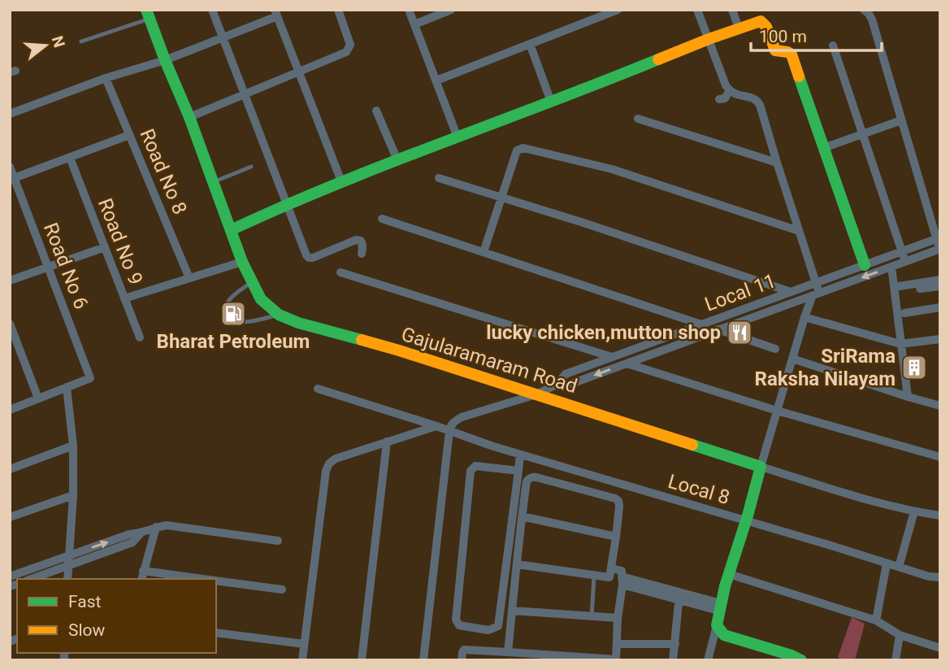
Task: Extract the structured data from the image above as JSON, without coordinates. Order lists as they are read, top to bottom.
{
  "streets": {
    "main road": ["Gajularamaram Road"],
    "street": [
      "Road No 8",
      "Road No 9",
      "Road No 6",
      "Local 11",
      "Local 8"
    ]
  },
  "crossings": [
    ["Local 11", "Gajularamaram Road"],
    ["Local 11", "Local 8"]
  ],
  "places": {
    "fuel station": ["Bharat Petroleum"],
    "restaurant": ["lucky chicken,mutton shop"],
    "building": ["SriRama Raksha Nilayam"]
  },
  "legend": ["Fast", "Slow"],
  "scale_bar": "100 m",
  "north": "right"
}
